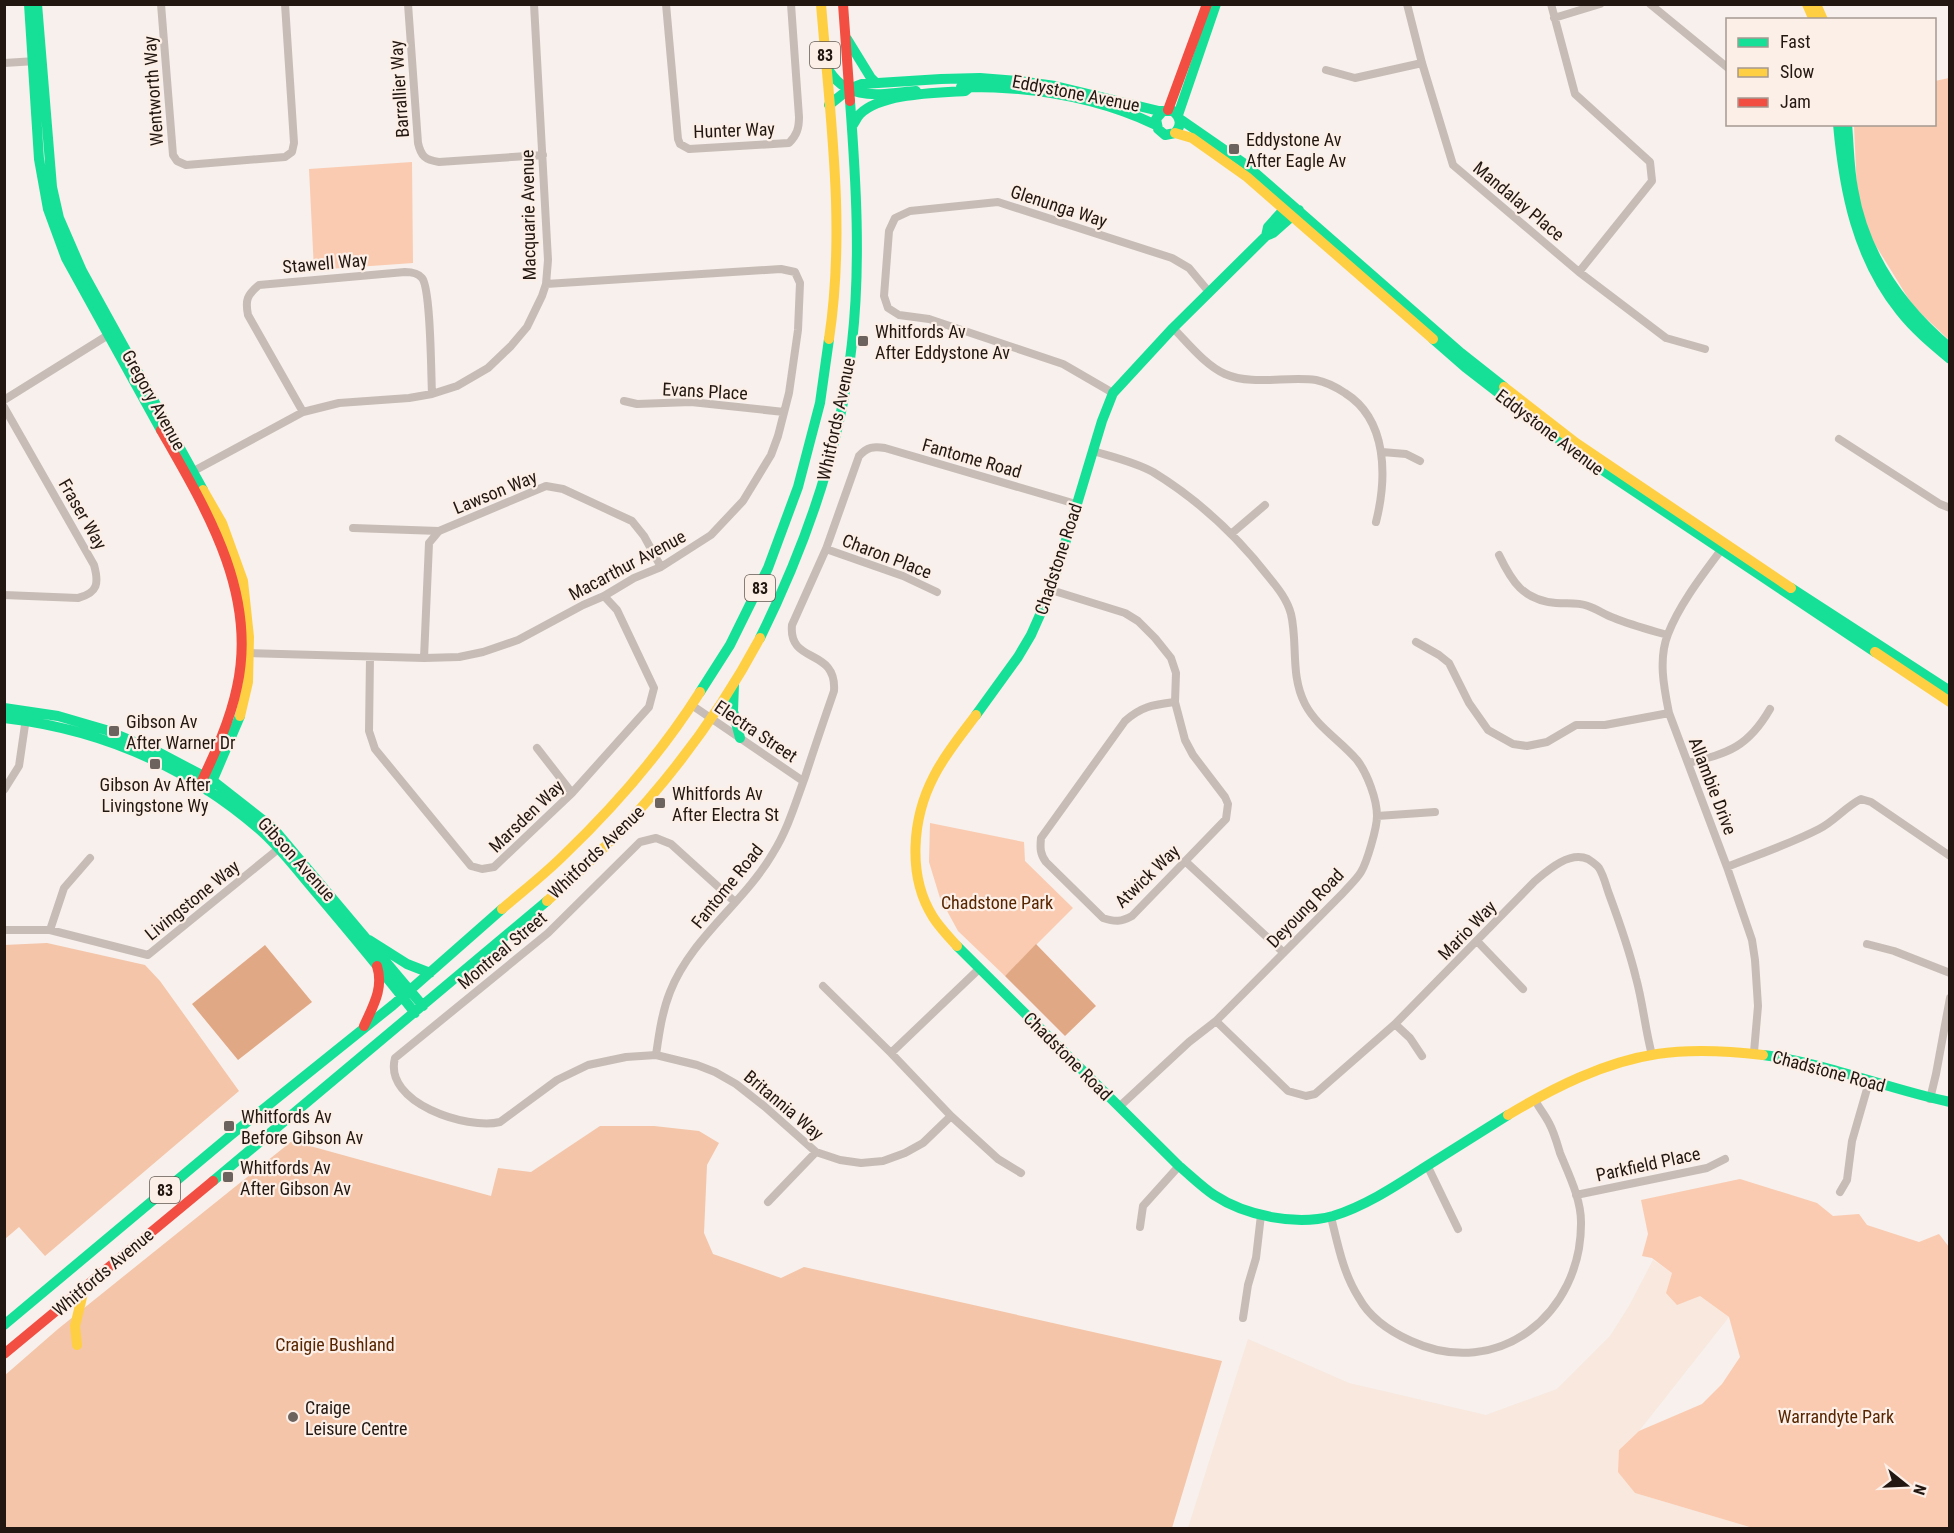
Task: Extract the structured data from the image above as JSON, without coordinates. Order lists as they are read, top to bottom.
{
  "streets": {
    "main road": [
      "83",
      "Eddystone Avenue",
      "Gregory Avenue",
      "Whitfords Avenue",
      "Chadstone Road",
      "Gibson Avenue"
    ],
    "street": [
      "Barrallier Way",
      "Wentworth Way",
      "Hunter Way",
      "Mandalay Place",
      "Glenunga Way",
      "Macquarie Avenue",
      "Stawell Way",
      "Evans Place",
      "Fantome Road",
      "Lawson Way",
      "Fraser Way",
      "Charon Place",
      "Macarthur Avenue",
      "Electra Street",
      "Allambie Drive",
      "Marsden Way",
      "Atwick Way",
      "Livingstone Way",
      "Deyoung Road",
      "Mario Way",
      "Montreal Street",
      "Britannia Way",
      "Parkfield Place"
    ]
  },
  "crossings": [
    ["Barrallier Way", "Macquarie Avenue"],
    ["Eddystone Avenue", "Whitfords Avenue"],
    ["Eddystone Avenue", "Chadstone Road"],
    ["Eddystone Avenue", "Allambie Drive"],
    ["Glenunga Way", "Chadstone Road"],
    ["Macquarie Avenue", "Stawell Way"],
    ["Macquarie Avenue", "Gregory Avenue"],
    ["Macquarie Avenue", "Macarthur Avenue"],
    ["Evans Place", "Macarthur Avenue"],
    ["Gregory Avenue", "Macarthur Avenue"],
    ["Gregory Avenue", "Gibson Avenue"],
    ["Whitfords Avenue", "Electra Street"],
    ["Whitfords Avenue", "Gibson Avenue"],
    ["Fantome Road", "Charon Place"],
    ["Fantome Road", "Chadstone Road"],
    ["Fantome Road", "Electra Street"],
    ["Fantome Road", "Montreal Street"],
    ["Fantome Road", "Britannia Way"],
    ["Lawson Way", "Macarthur Avenue"],
    ["Chadstone Road", "Allambie Drive"],
    ["Chadstone Road", "Atwick Way"],
    ["Chadstone Road", "Deyoung Road"],
    ["Chadstone Road", "Mario Way"],
    ["Macarthur Avenue", "Marsden Way"],
    ["Gibson Avenue", "Livingstone Way"],
    ["Deyoung Road", "Mario Way"],
    ["Montreal Street", "Britannia Way"]
  ],
  "parks": ["Chadstone Park", "Craigie Bushland", "Warrandyte Park"],
  "places": {
    "transit": [
      "Eddystone Av After Eagle Av",
      "Whitfords Av After Eddystone Av",
      "Gibson Av After Warner Dr",
      "Gibson Av After Livingstone Wy",
      "Whitfords Av After Electra St",
      "Whitfords Av Before Gibson Av",
      "Whitfords Av After Gibson Av"
    ],
    "other": ["Craige Leisure Centre"]
  },
  "legend": ["Fast", "Slow", "Jam"],
  "north": "right"
}
